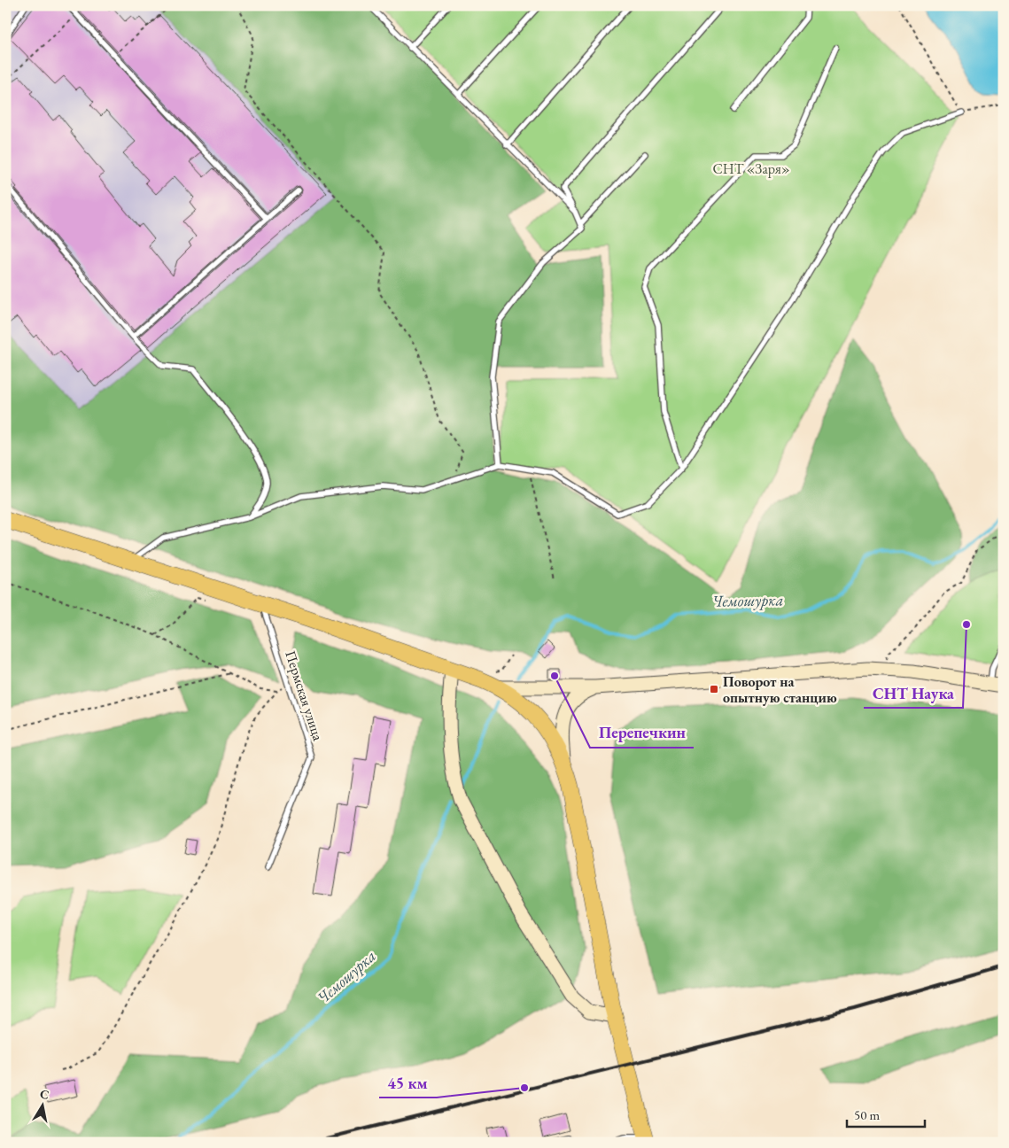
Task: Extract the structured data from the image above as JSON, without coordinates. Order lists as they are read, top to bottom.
{
  "streets": {
    "lane": ["Пермская улица"]
  },
  "water": ["Чемошурка"],
  "parks": ["СНТ «Заря»"],
  "places": {
    "other": ["СНТ Наука", "Перепечкин", "45 км"],
    "transit": ["Поворот на опытную станцию"]
  },
  "scale_bar": "50 m",
  "north": "top"
}
